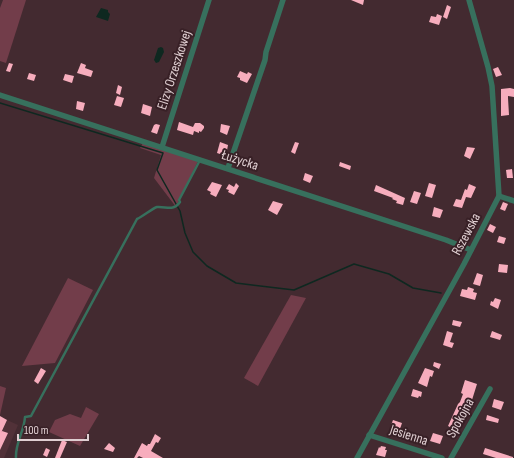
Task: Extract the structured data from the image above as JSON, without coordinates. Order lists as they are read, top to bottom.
{
  "streets": {
    "street": [
      "Elizy Orzeszkowej",
      "Łużycka",
      "Rszewska",
      "Spokojna",
      "Jesienna"
    ]
  },
  "crossings": [
    ["Elizy Orzeszkowej", "Łużycka"],
    ["Łużycka", "Rszewska"],
    ["Rszewska", "Jesienna"]
  ],
  "scale_bar": "100 m"
}
